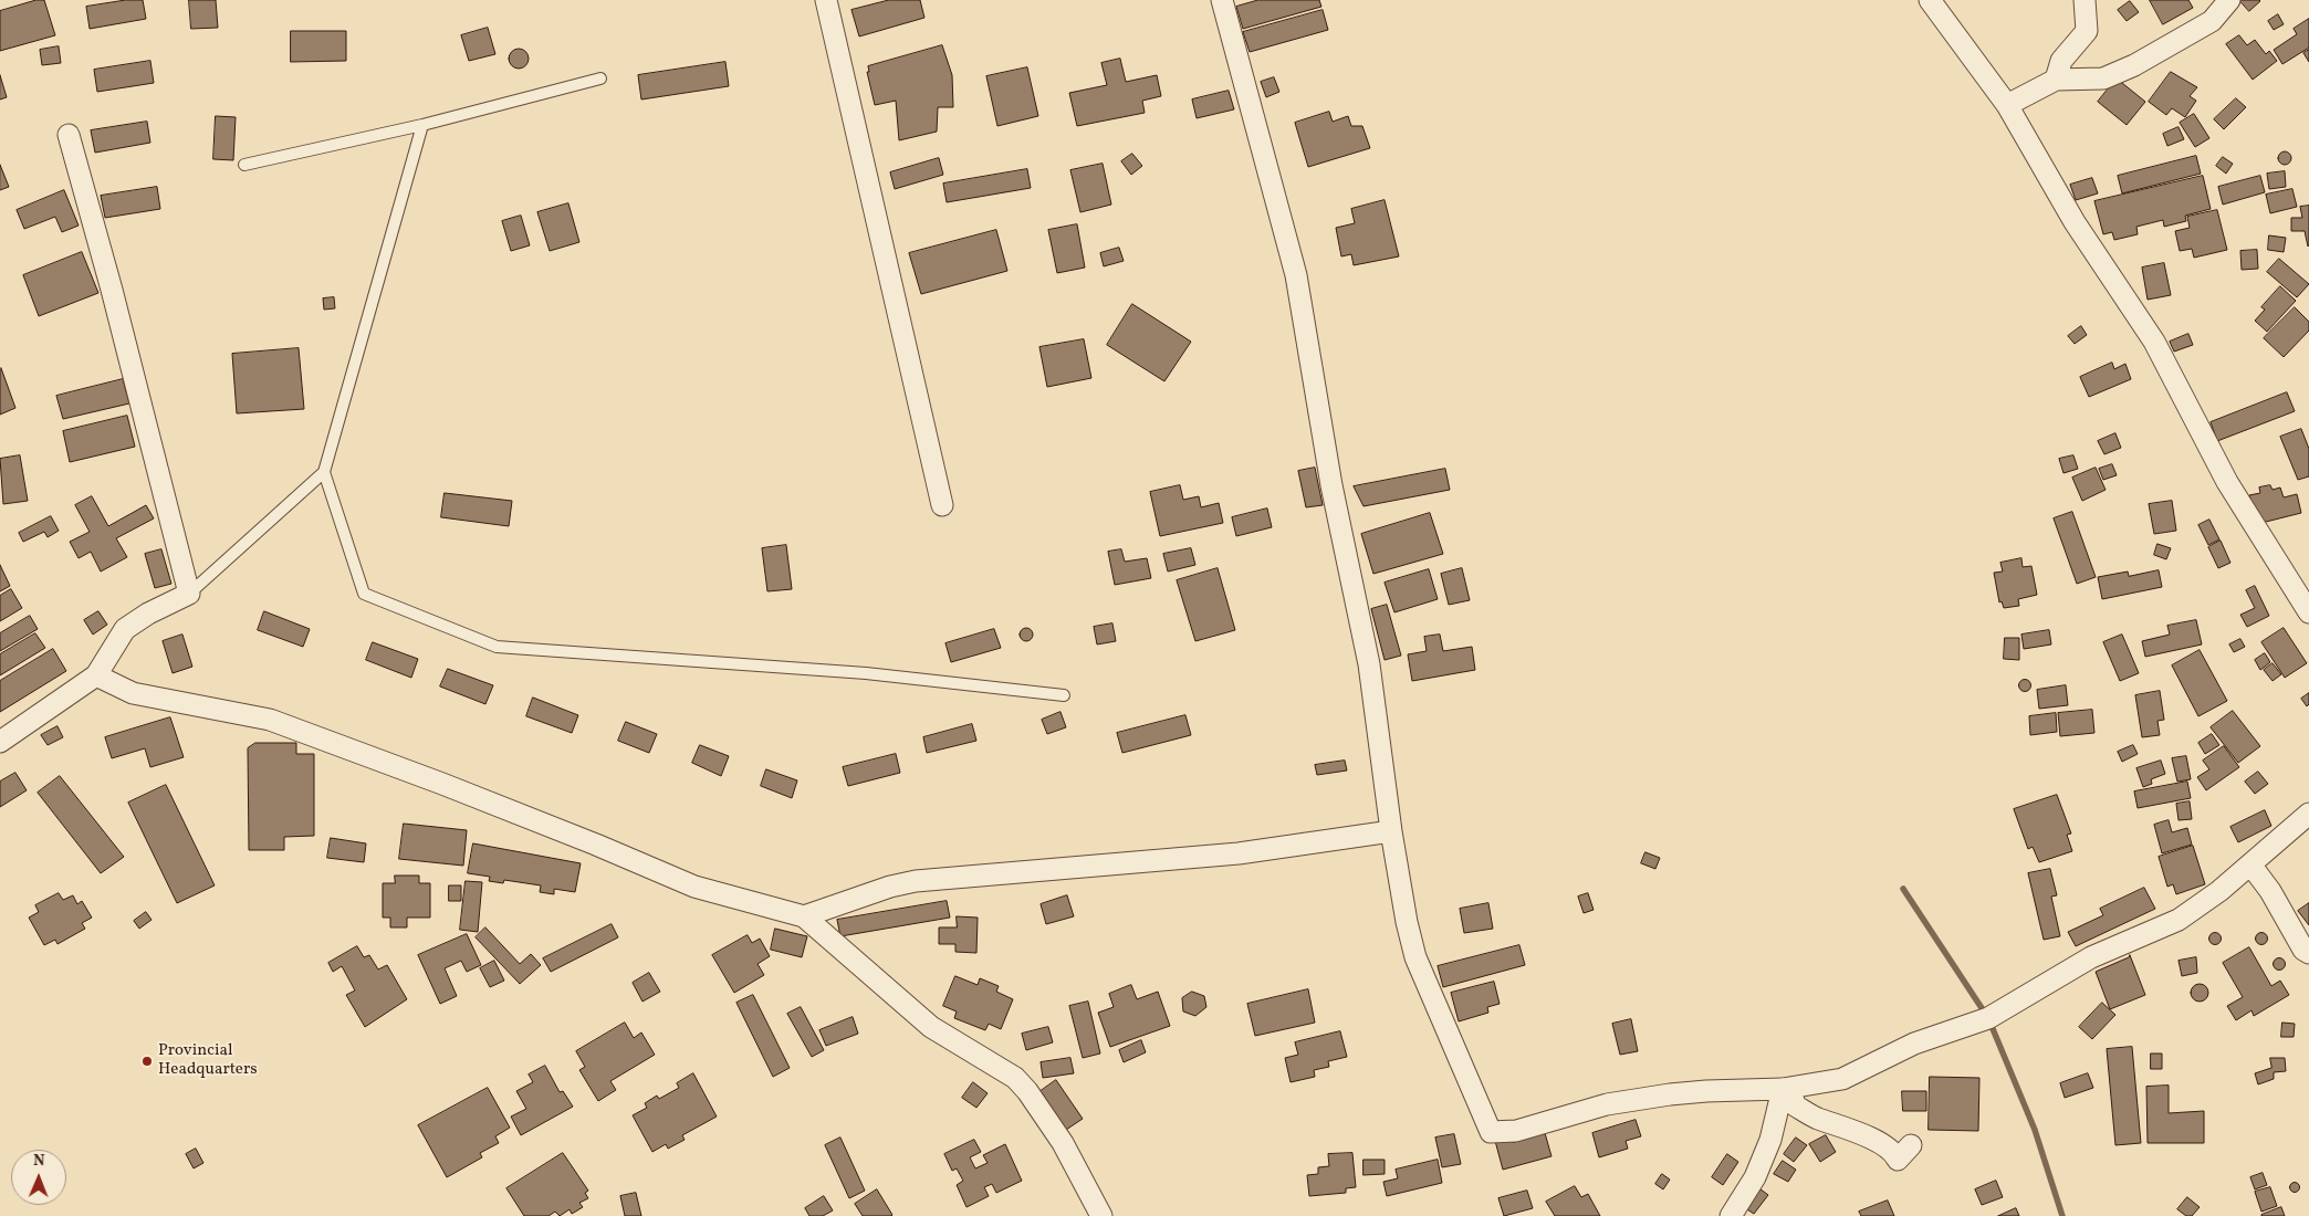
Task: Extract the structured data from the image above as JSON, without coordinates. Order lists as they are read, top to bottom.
{
  "places": ["Provincial Headquarters"],
  "north": "top"
}
